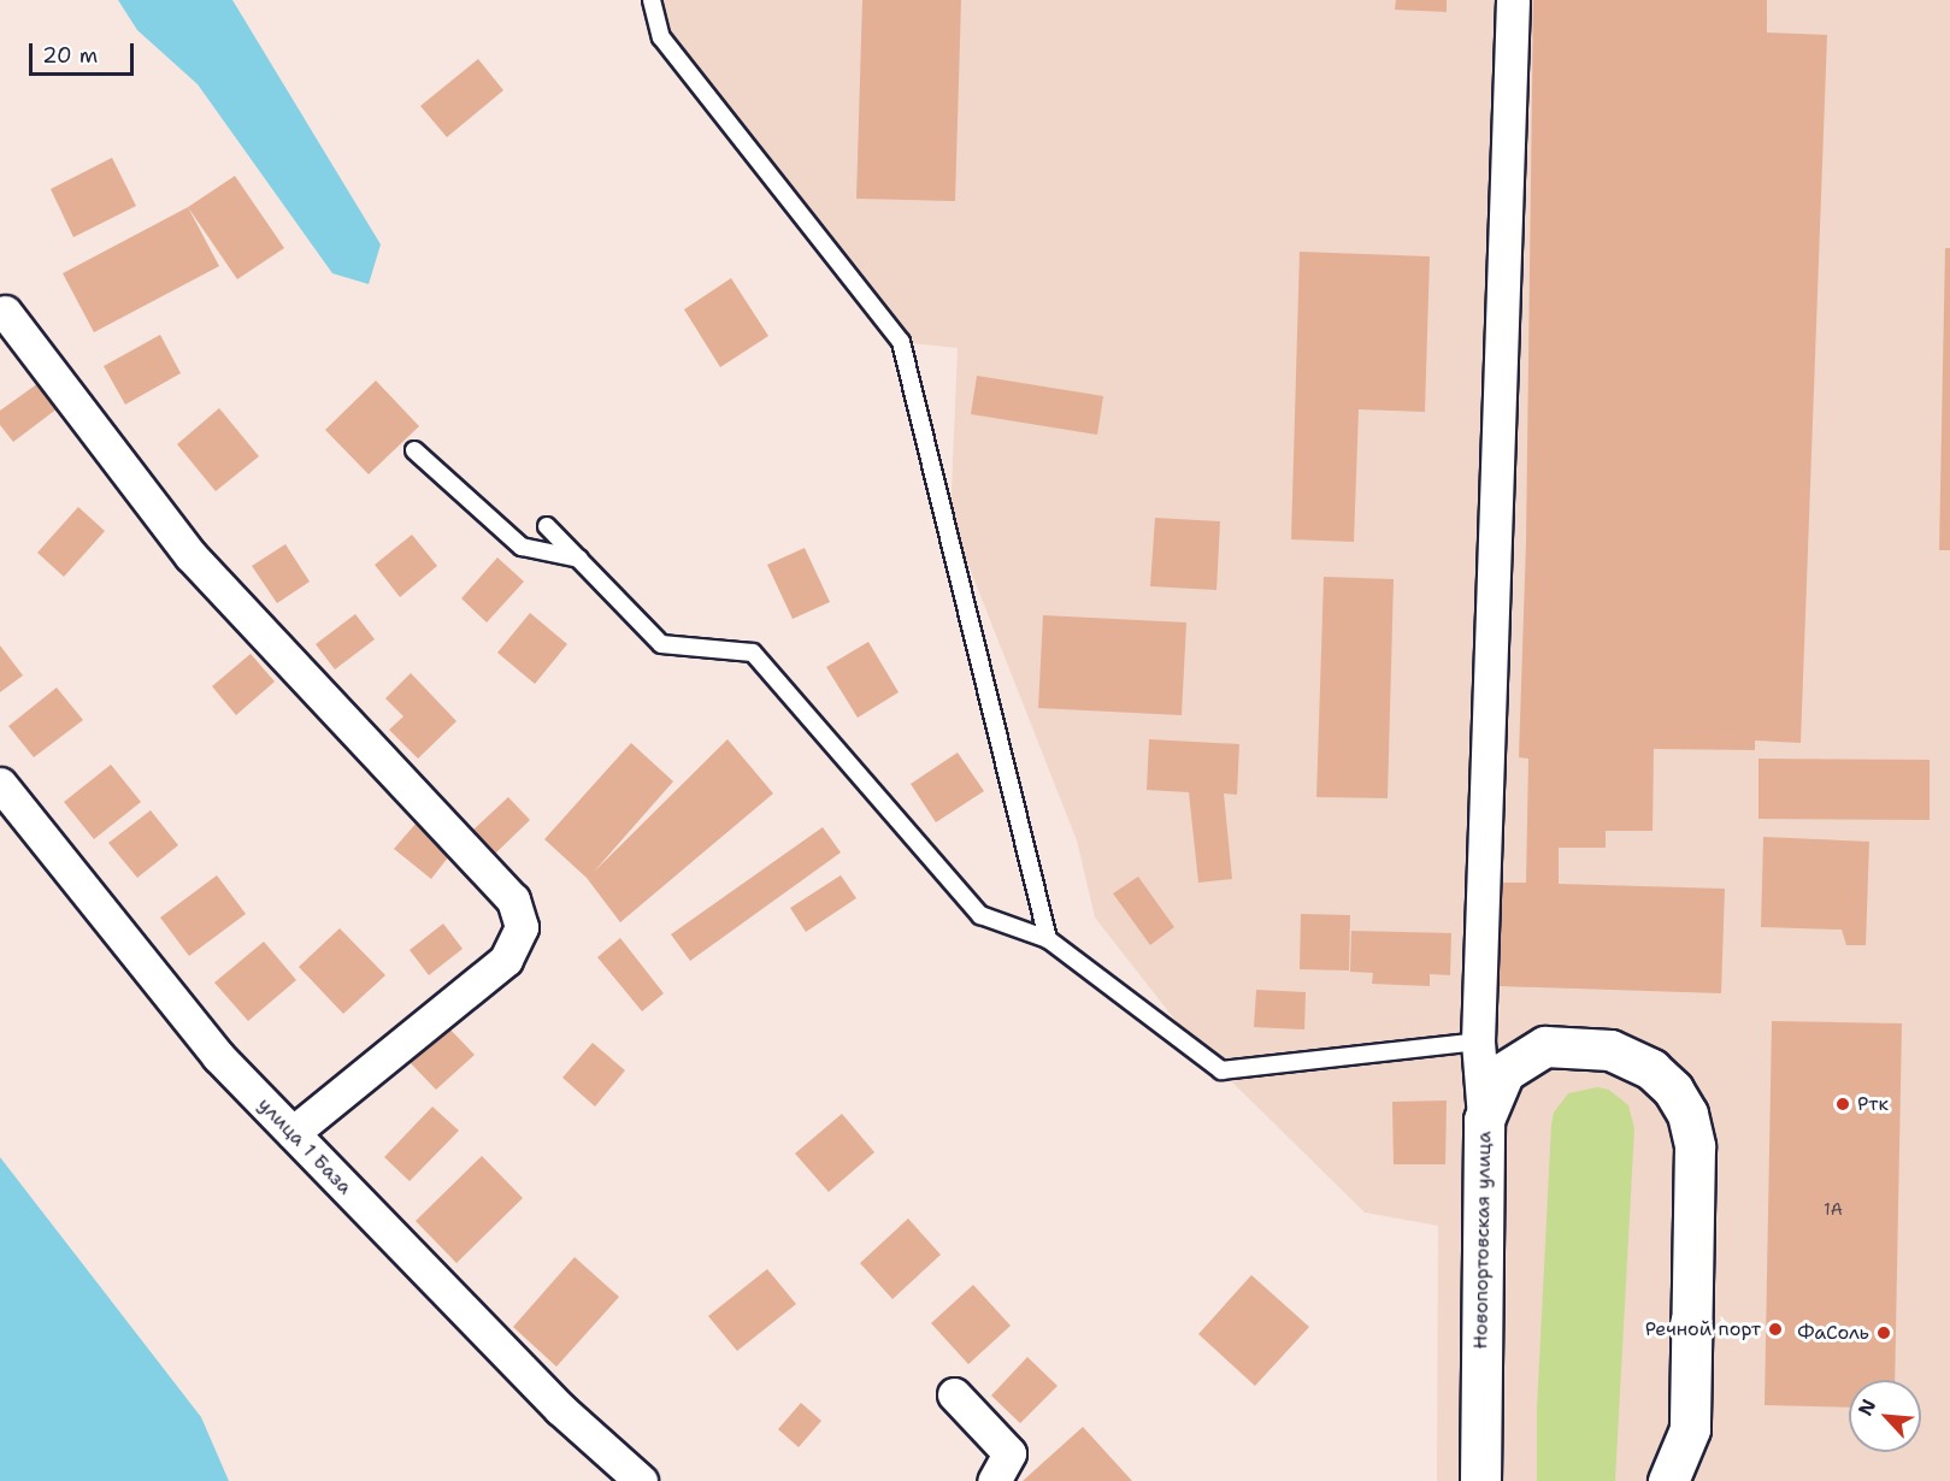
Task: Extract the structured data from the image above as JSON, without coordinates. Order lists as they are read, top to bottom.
{
  "streets": {
    "street": ["улица 1 База", "Новопортовская улица"]
  },
  "places": ["Ртк", "Речной порт", "ФаСоль"],
  "house_numbers": ["1А"],
  "scale_bar": "20 m",
  "north": "top left"
}
